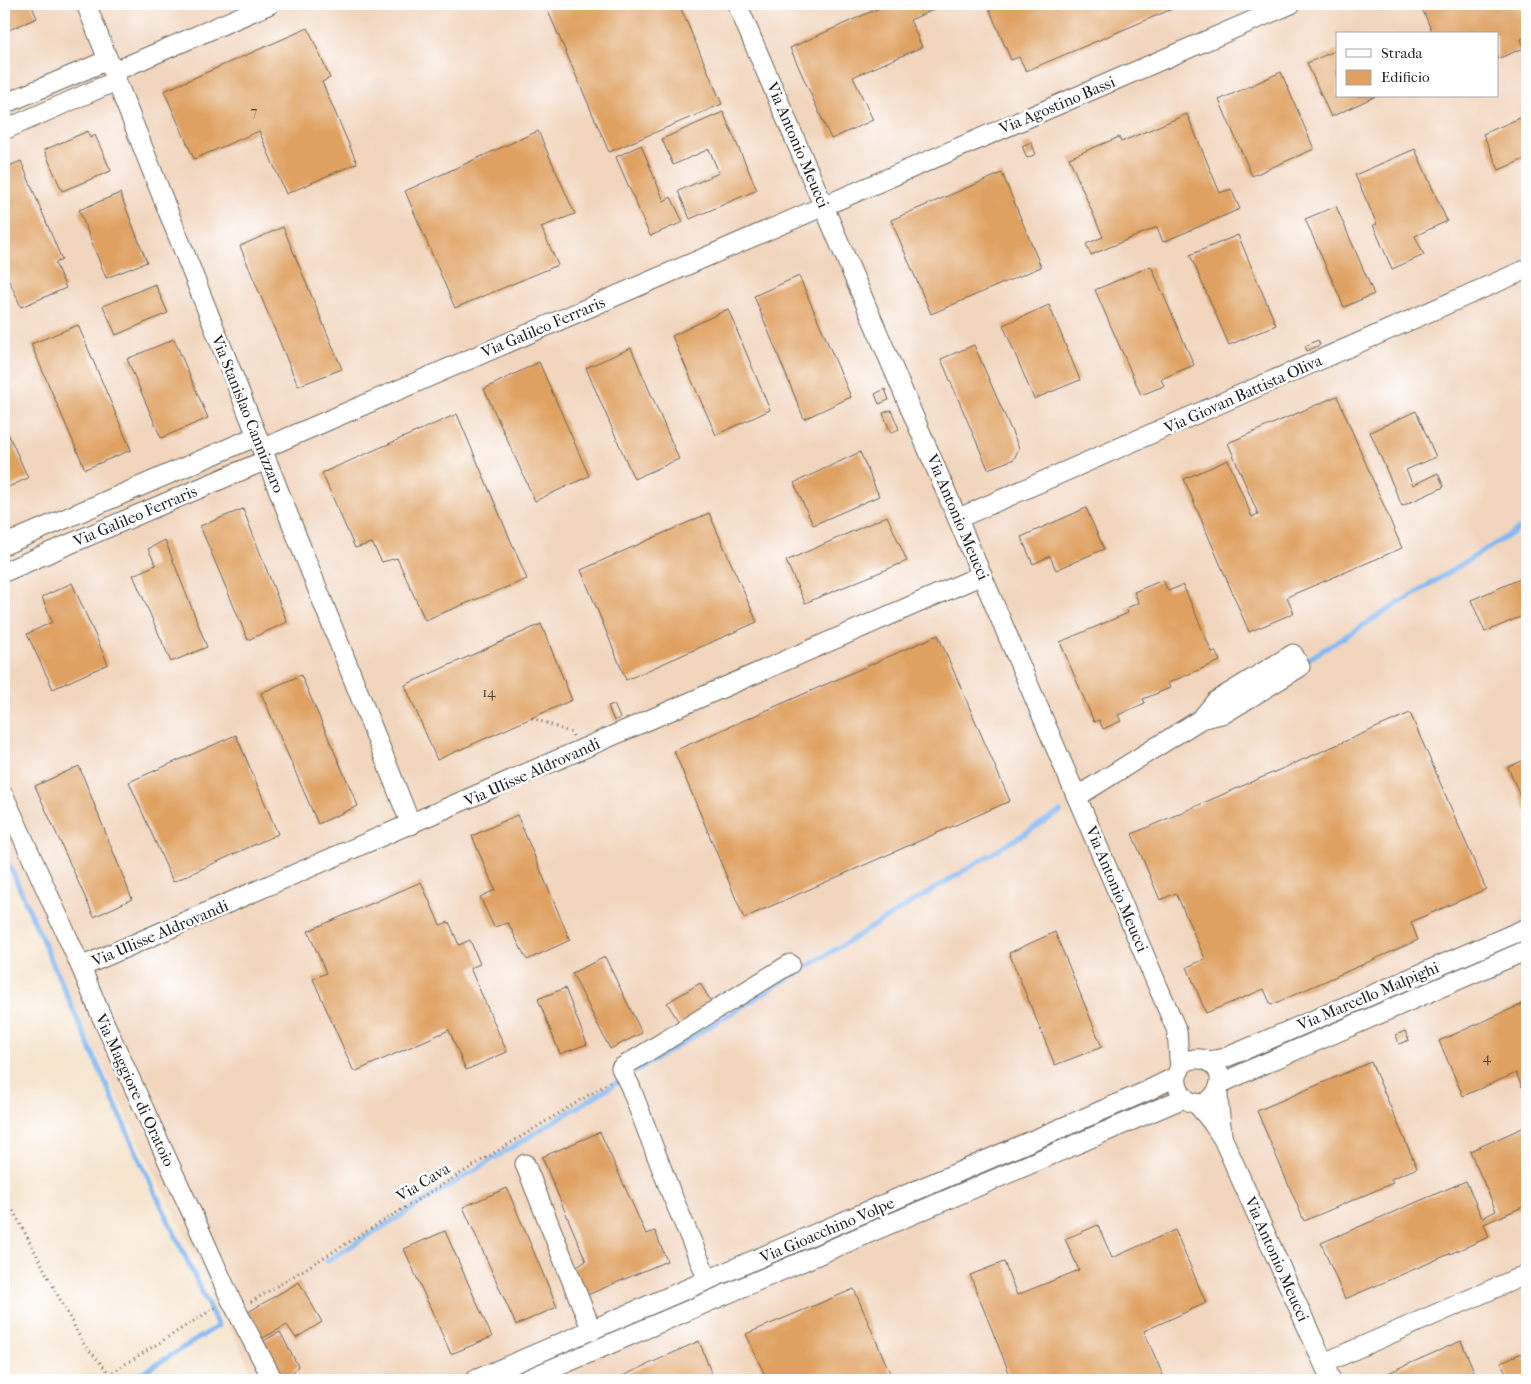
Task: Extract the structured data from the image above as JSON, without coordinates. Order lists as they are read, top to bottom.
{
  "streets": {
    "street": [
      "Via Agostino Bassi",
      "Via Antonio Meucci",
      "Via Galileo Ferraris",
      "Via Giovan Battista Oliva",
      "Via Stanislao Cannizzaro",
      "Via Ulisse Aldrovandi",
      "Via Marcello Malpighi",
      "Via Maggiore di Oratoio",
      "Via Gioacchino Volpe"
    ],
    "path": ["Via Cava"]
  },
  "crossings": [
    ["Via Agostino Bassi", "Via Antonio Meucci"],
    ["Via Agostino Bassi", "Via Galileo Ferraris"],
    ["Via Antonio Meucci", "Via Galileo Ferraris"],
    ["Via Antonio Meucci", "Via Giovan Battista Oliva"],
    ["Via Antonio Meucci", "Via Ulisse Aldrovandi"],
    ["Via Antonio Meucci", "Via Marcello Malpighi"],
    ["Via Antonio Meucci", "Via Gioacchino Volpe"],
    ["Via Galileo Ferraris", "Via Stanislao Cannizzaro"],
    ["Via Stanislao Cannizzaro", "Via Ulisse Aldrovandi"],
    ["Via Ulisse Aldrovandi", "Via Maggiore di Oratoio"],
    ["Via Marcello Malpighi", "Via Gioacchino Volpe"],
    ["Via Maggiore di Oratoio", "Via Cava"]
  ],
  "house_numbers": ["7", "14", "4"],
  "legend": ["Strada", "Edificio"]
}
